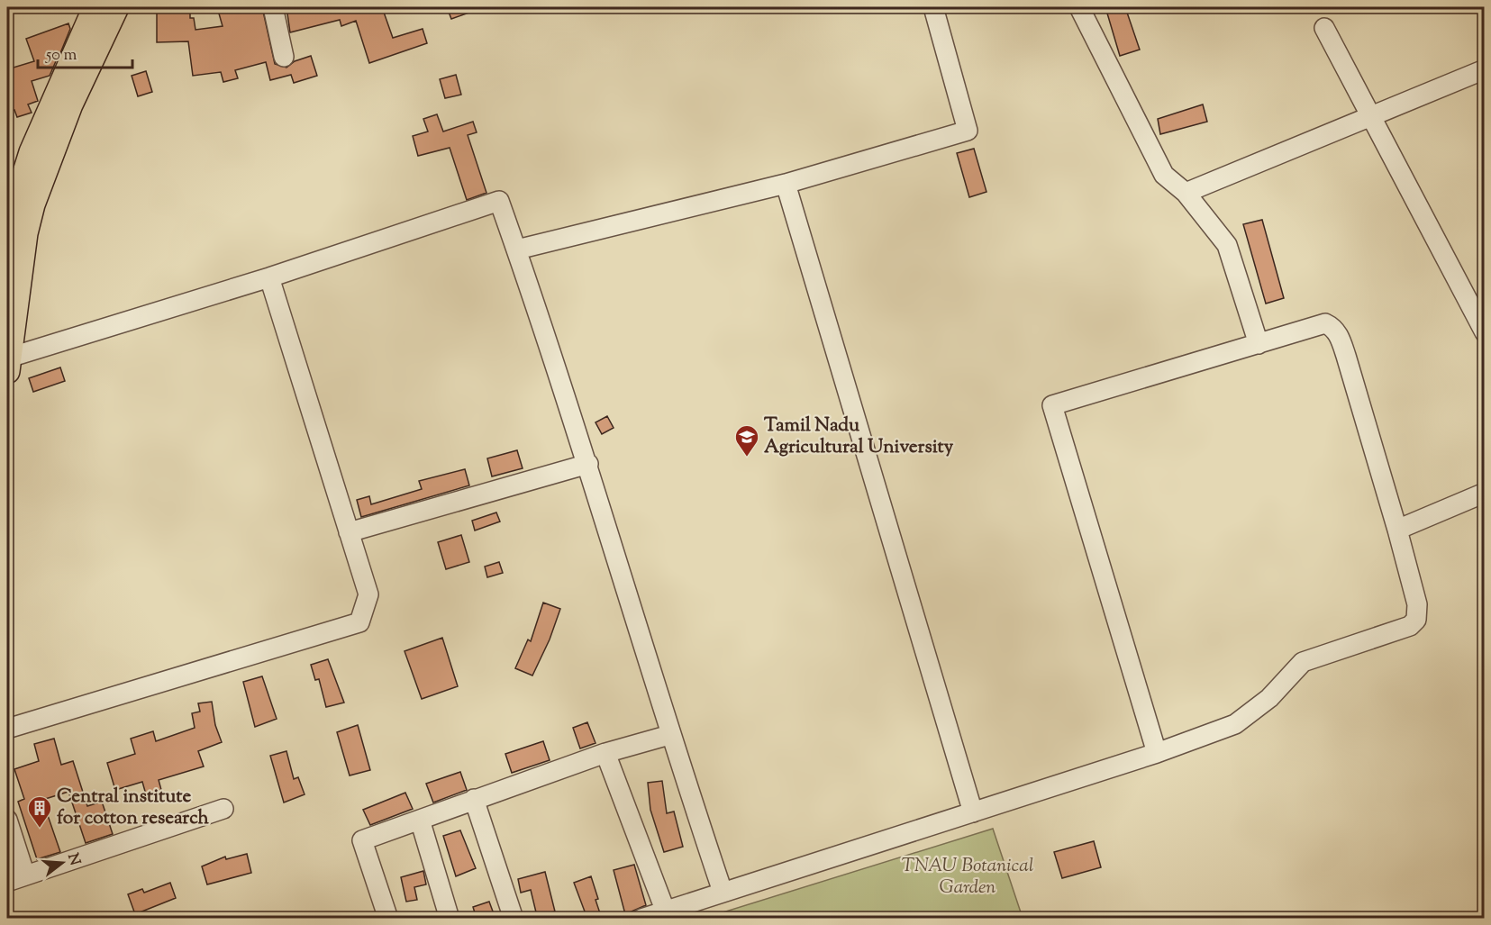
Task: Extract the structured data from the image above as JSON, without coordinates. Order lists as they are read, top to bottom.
{
  "parks": ["TNAU Botanical Garden"],
  "places": {
    "school or university": ["Tamil Nadu Agricultural University"],
    "building": ["Central institute for cotton research"]
  },
  "scale_bar": "50 m",
  "north": "right"
}
